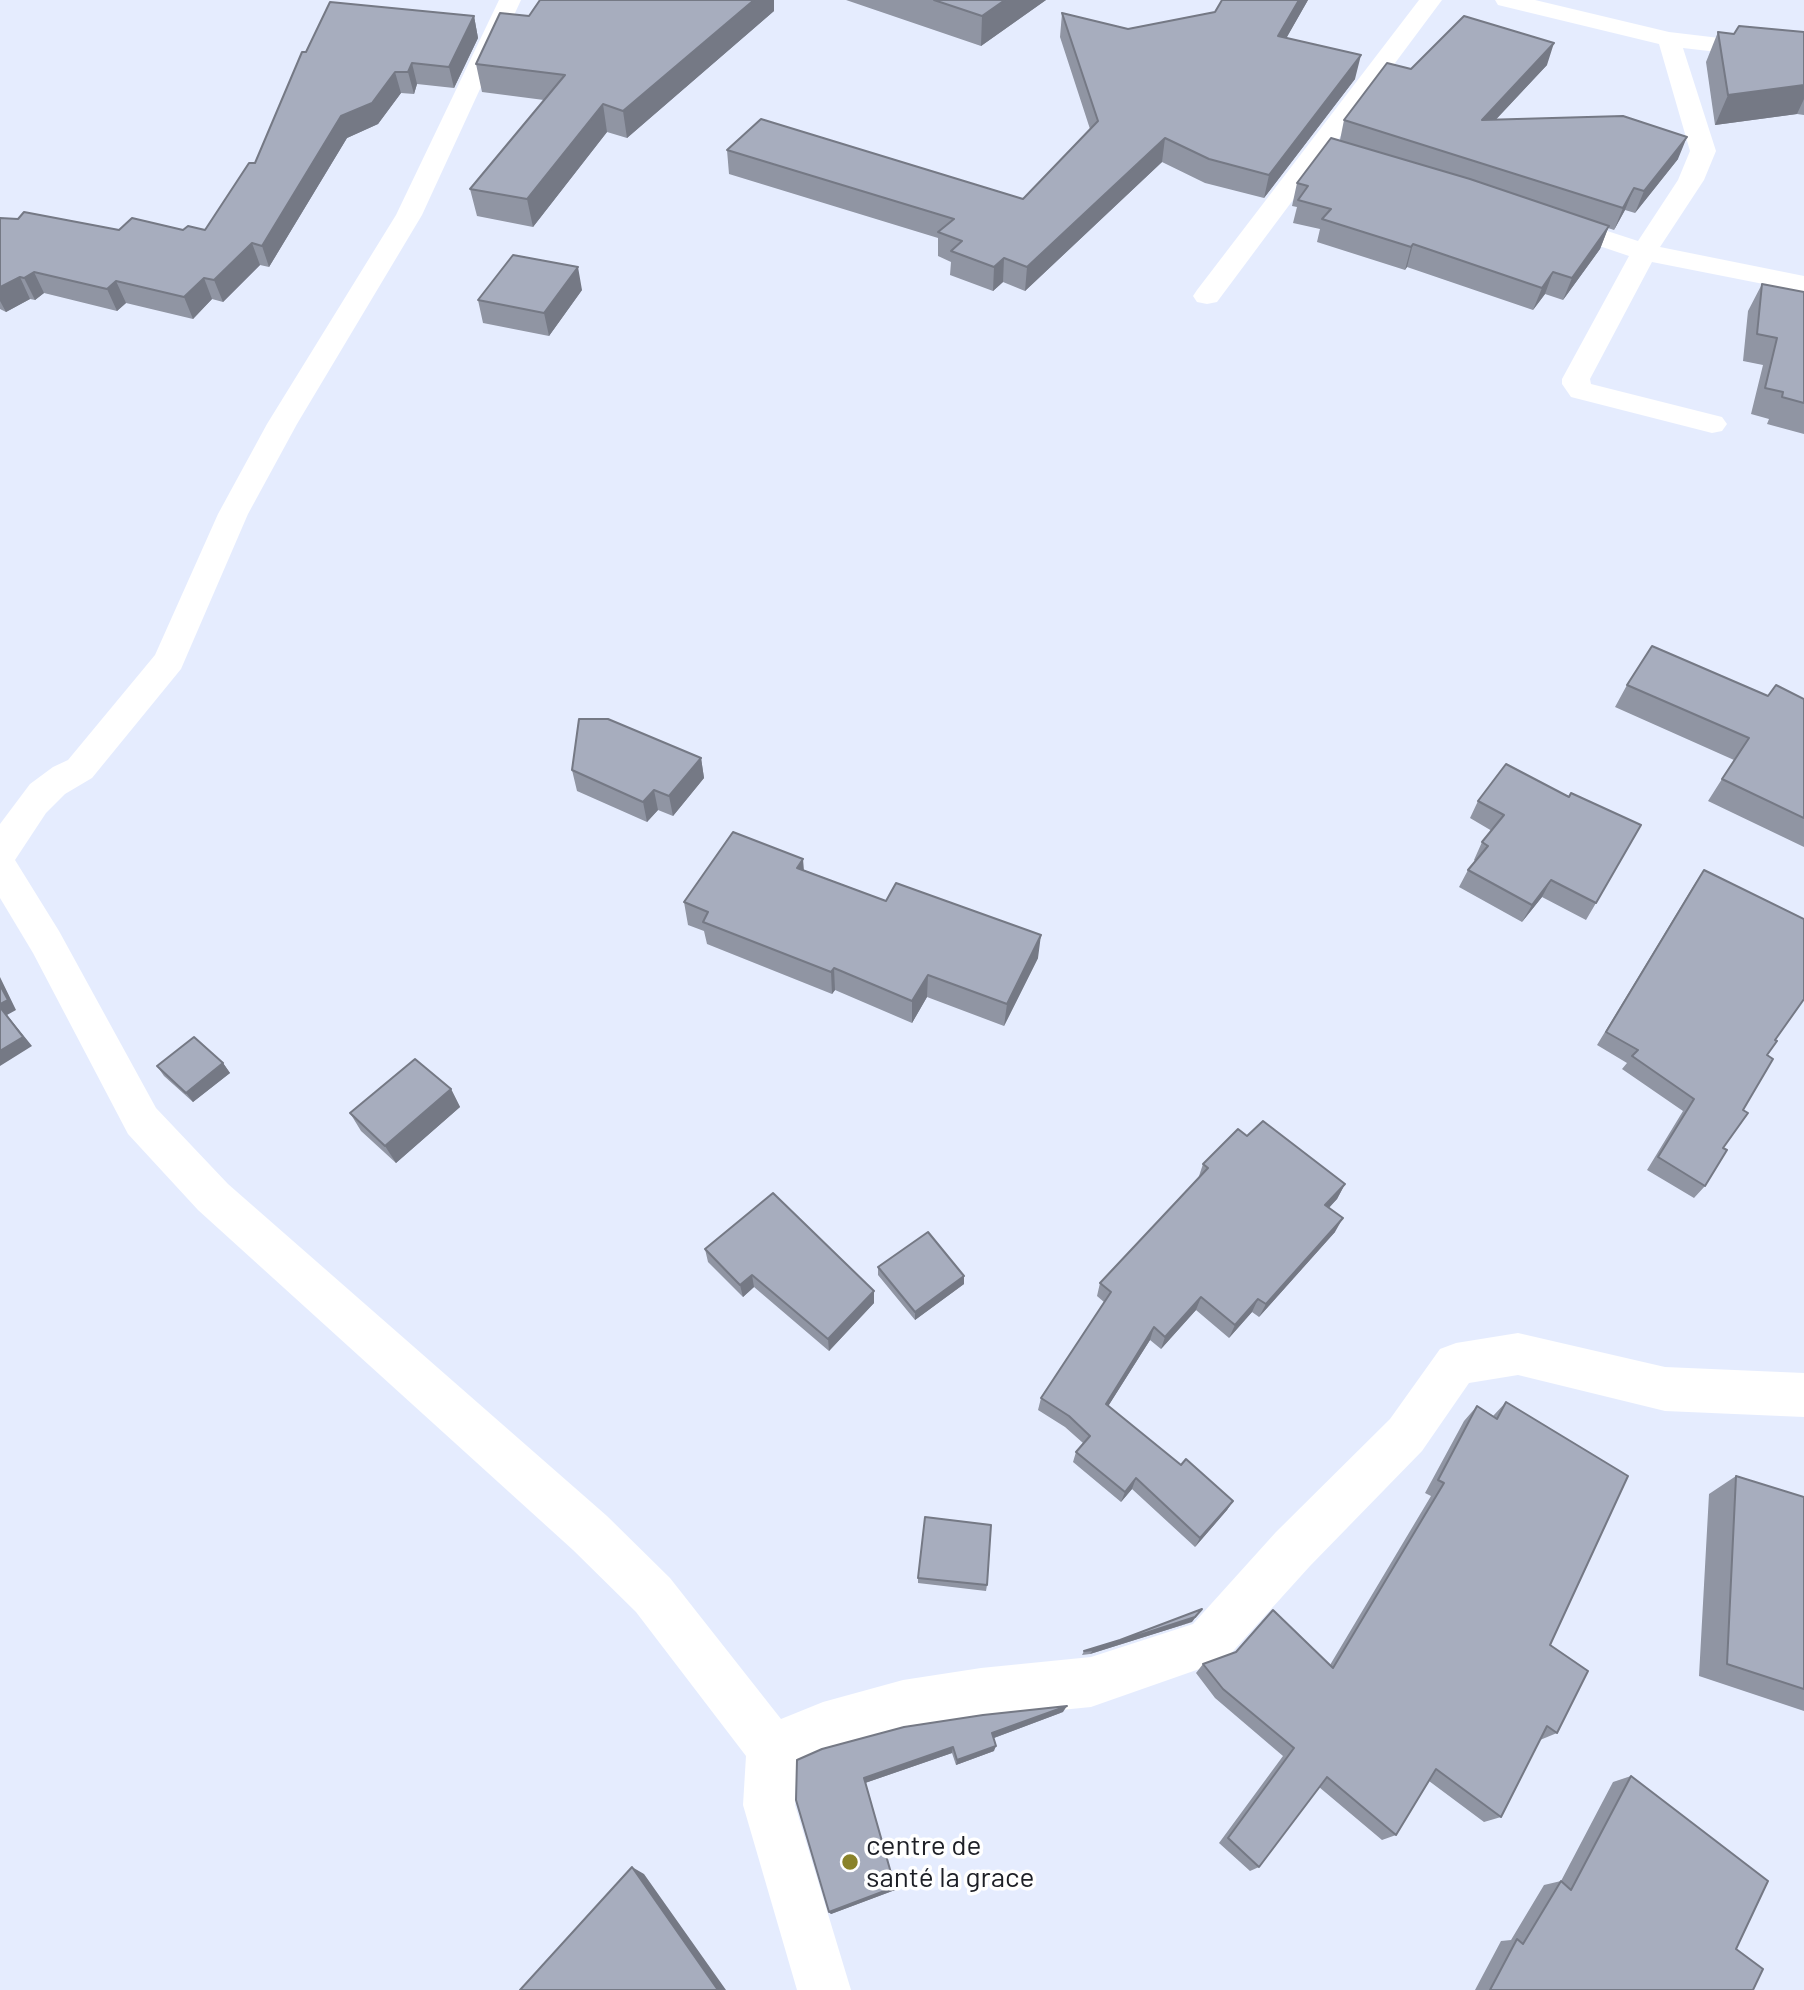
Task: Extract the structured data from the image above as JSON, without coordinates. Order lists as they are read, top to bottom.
{
  "places": ["centre de santé la grace"]
}
